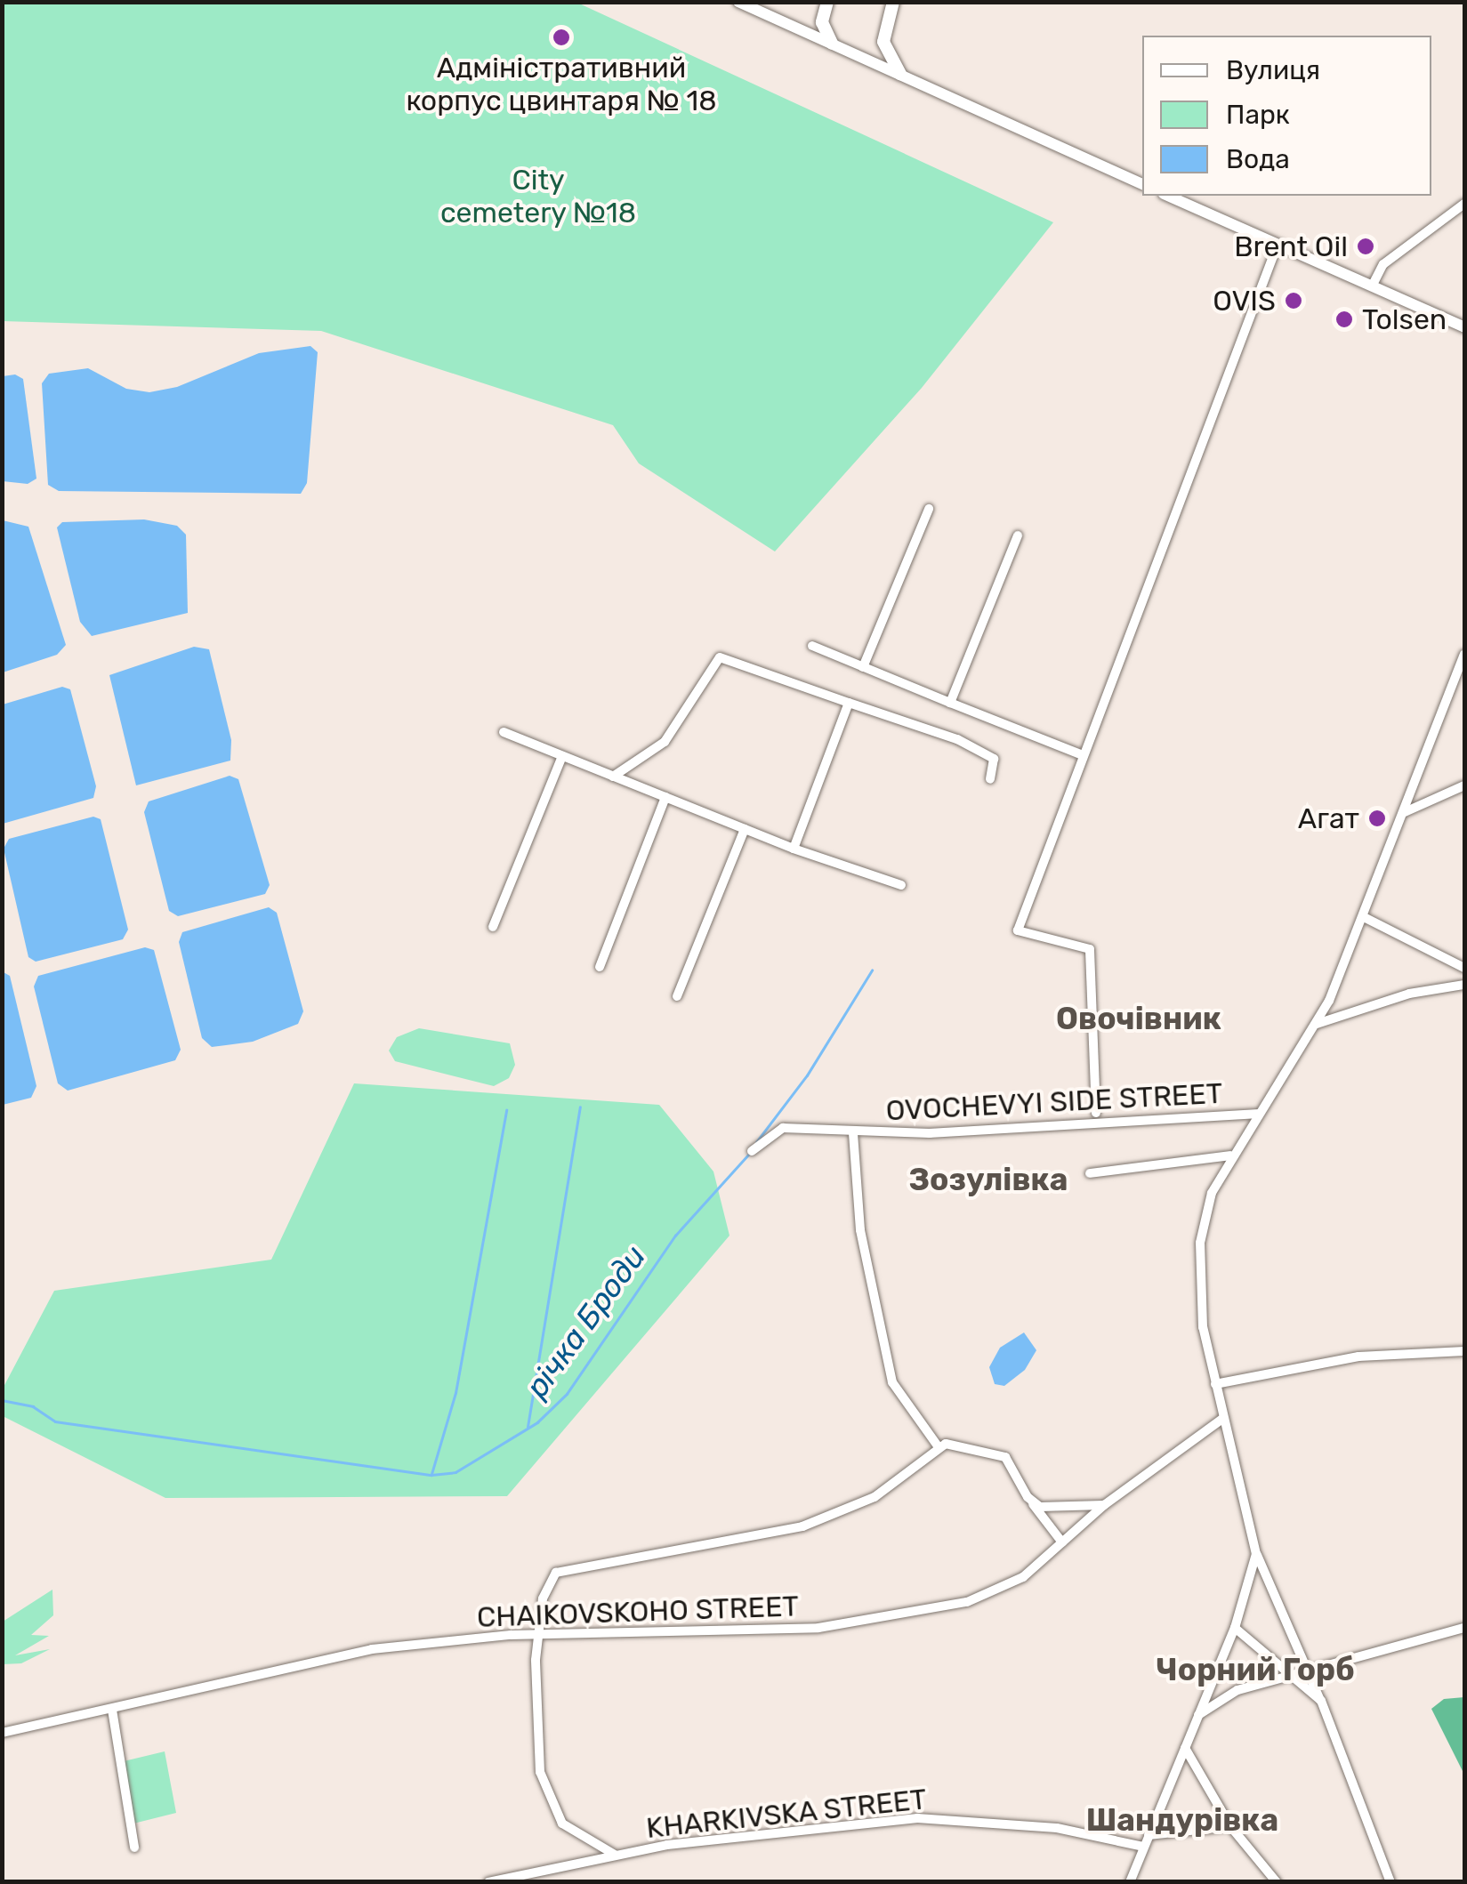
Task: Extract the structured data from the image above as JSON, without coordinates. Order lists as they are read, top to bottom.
{
  "streets": {
    "street": ["OVOCHEVYI SIDE STREET", "CHAIKOVSKOHO STREET", "KHARKIVSKA STREET"]
  },
  "districts": [
    "Овочівник",
    "Зозулівка",
    "Чорний Горб",
    "Шандурівка"
  ],
  "water": ["річка Броди"],
  "parks": ["City cemetery №18"],
  "places": [
    "Адміністративний корпус цвинтаря № 18",
    "Brent Oil",
    "OVIS",
    "Tolsen",
    "Агат"
  ],
  "legend": ["Вулиця", "Парк", "Вода"]
}
